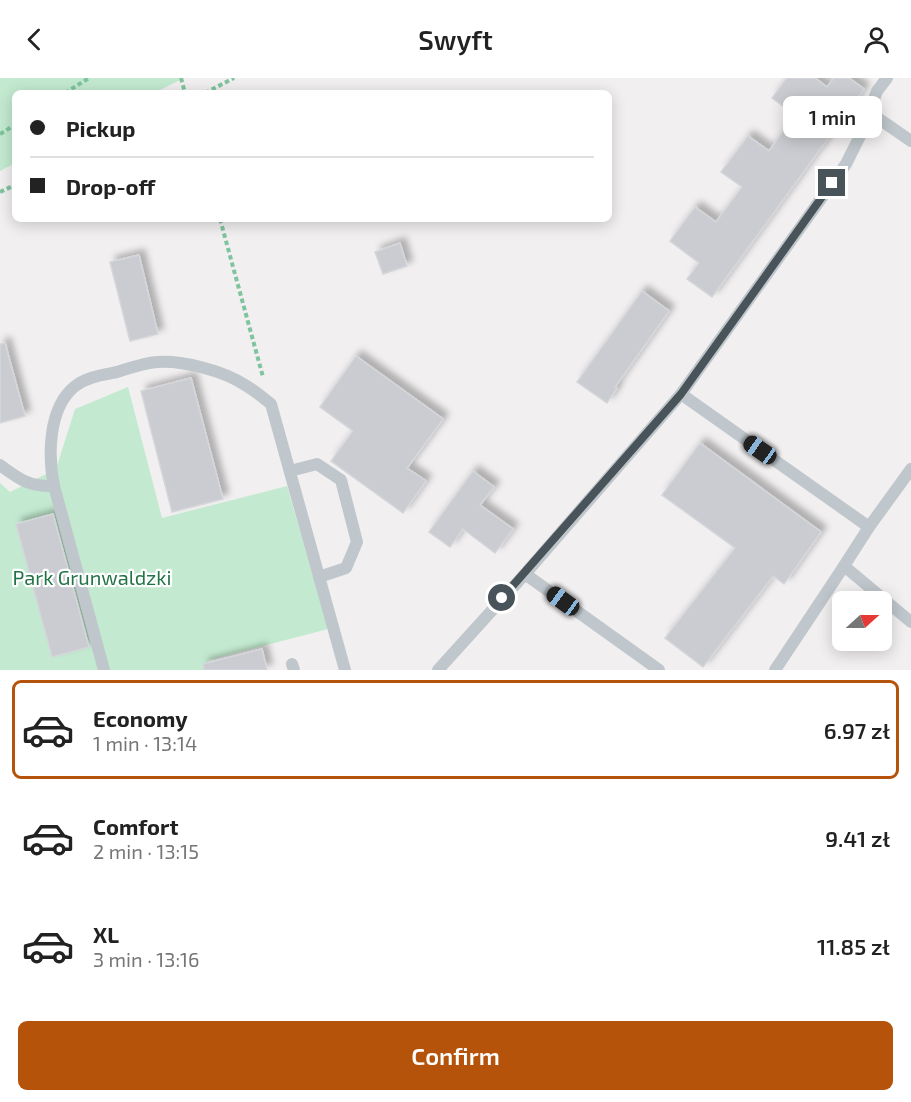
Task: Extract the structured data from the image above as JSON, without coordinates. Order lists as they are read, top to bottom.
{
  "parks": ["Park Grunwaldzki"],
  "north": "right",
  "page": {
    "header": "Swyft",
    "banner": ["Pickup", "Drop-off"],
    "bubble": "1 min",
    "list": [
      {
        "name": "Economy",
        "note": "1 min · 13:14",
        "value": "6.97 zł"
      },
      {
        "name": "Comfort",
        "note": "2 min · 13:15",
        "value": "9.41 zł"
      },
      {
        "name": "XL",
        "note": "3 min · 13:16",
        "value": "11.85 zł"
      }
    ],
    "buttons": "Confirm"
  }
}
